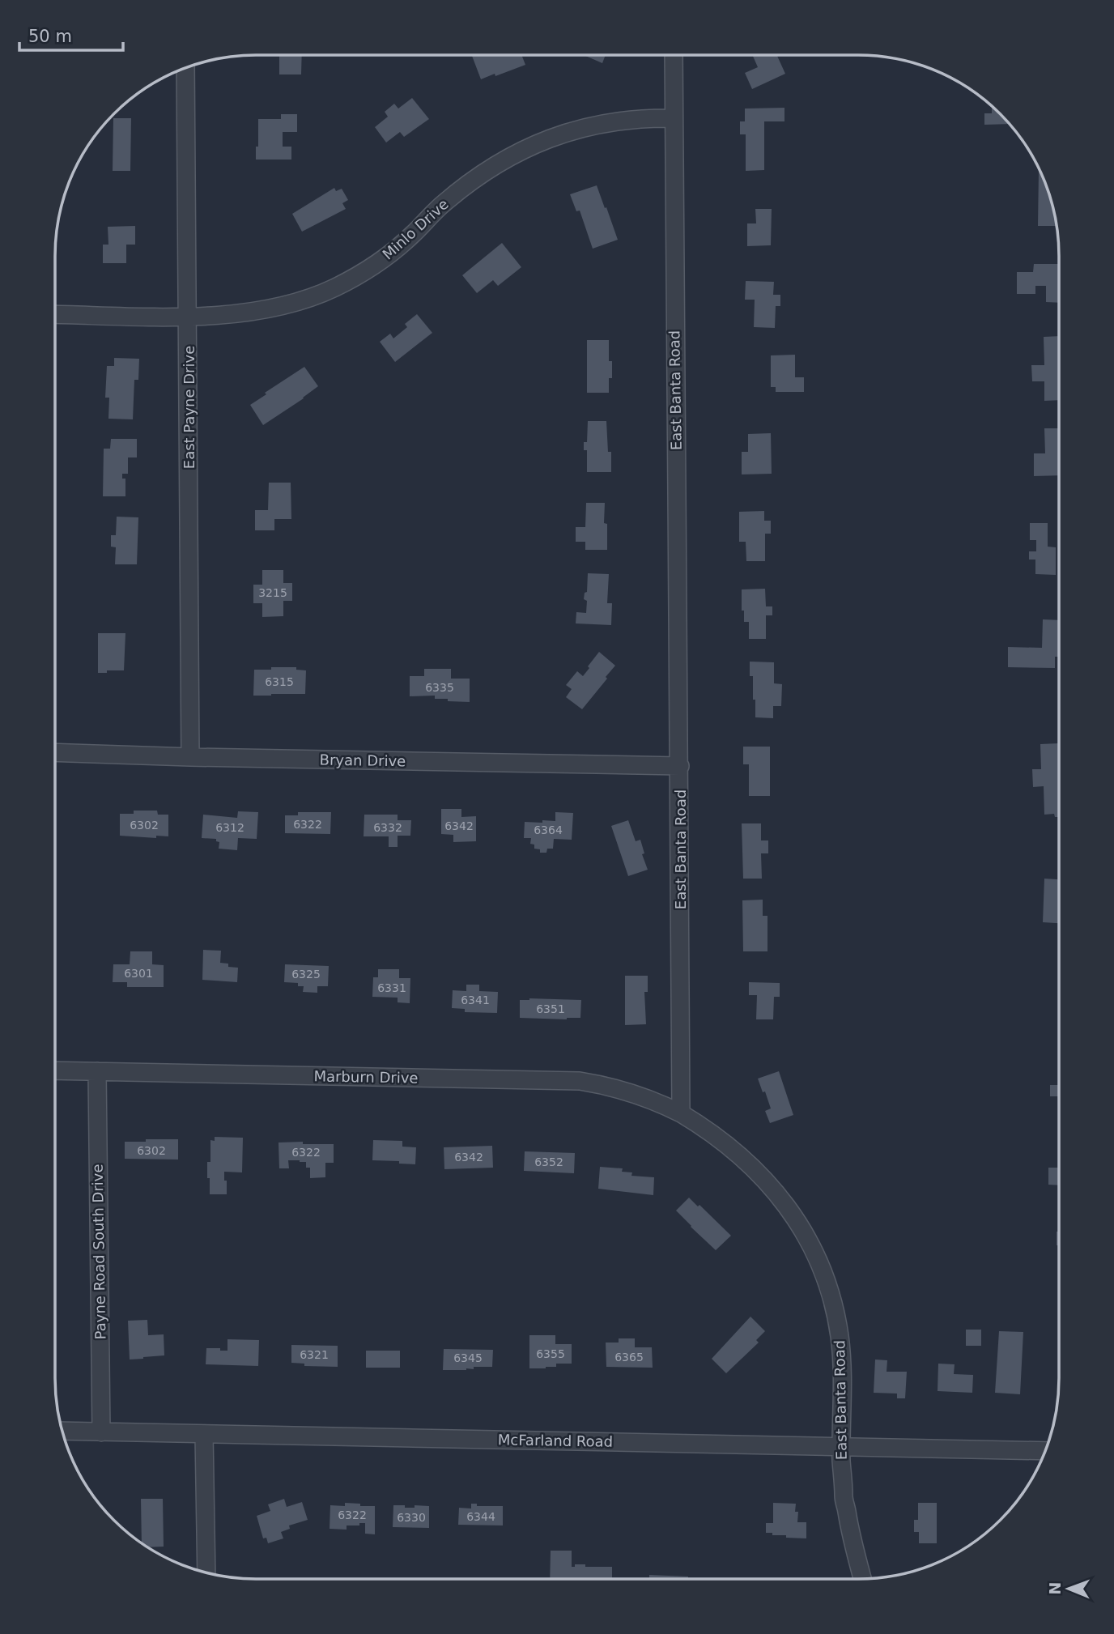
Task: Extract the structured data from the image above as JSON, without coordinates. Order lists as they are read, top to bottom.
{
  "streets": {
    "street": [
      "Minlo Drive",
      "East Banta Road",
      "East Payne Drive",
      "Bryan Drive",
      "Marburn Drive",
      "Payne Road South Drive",
      "McFarland Road"
    ]
  },
  "crossings": [
    ["Minlo Drive", "East Banta Road"],
    ["Minlo Drive", "East Payne Drive"],
    ["East Banta Road", "Bryan Drive"],
    ["East Banta Road", "Marburn Drive"],
    ["East Banta Road", "McFarland Road"],
    ["East Payne Drive", "Bryan Drive"],
    ["Marburn Drive", "Payne Road South Drive"],
    ["Payne Road South Drive", "McFarland Road"]
  ],
  "house_numbers": [
    "3215",
    "6315",
    "6335",
    "6322",
    "6302",
    "6342",
    "6312",
    "6332",
    "6364",
    "6301",
    "6325",
    "6331",
    "6341",
    "6351",
    "6302",
    "6322",
    "6342",
    "6352",
    "6355",
    "6321",
    "6365",
    "6345",
    "6322",
    "6344",
    "6330"
  ],
  "scale_bar": "50 m",
  "north": "left"
}
